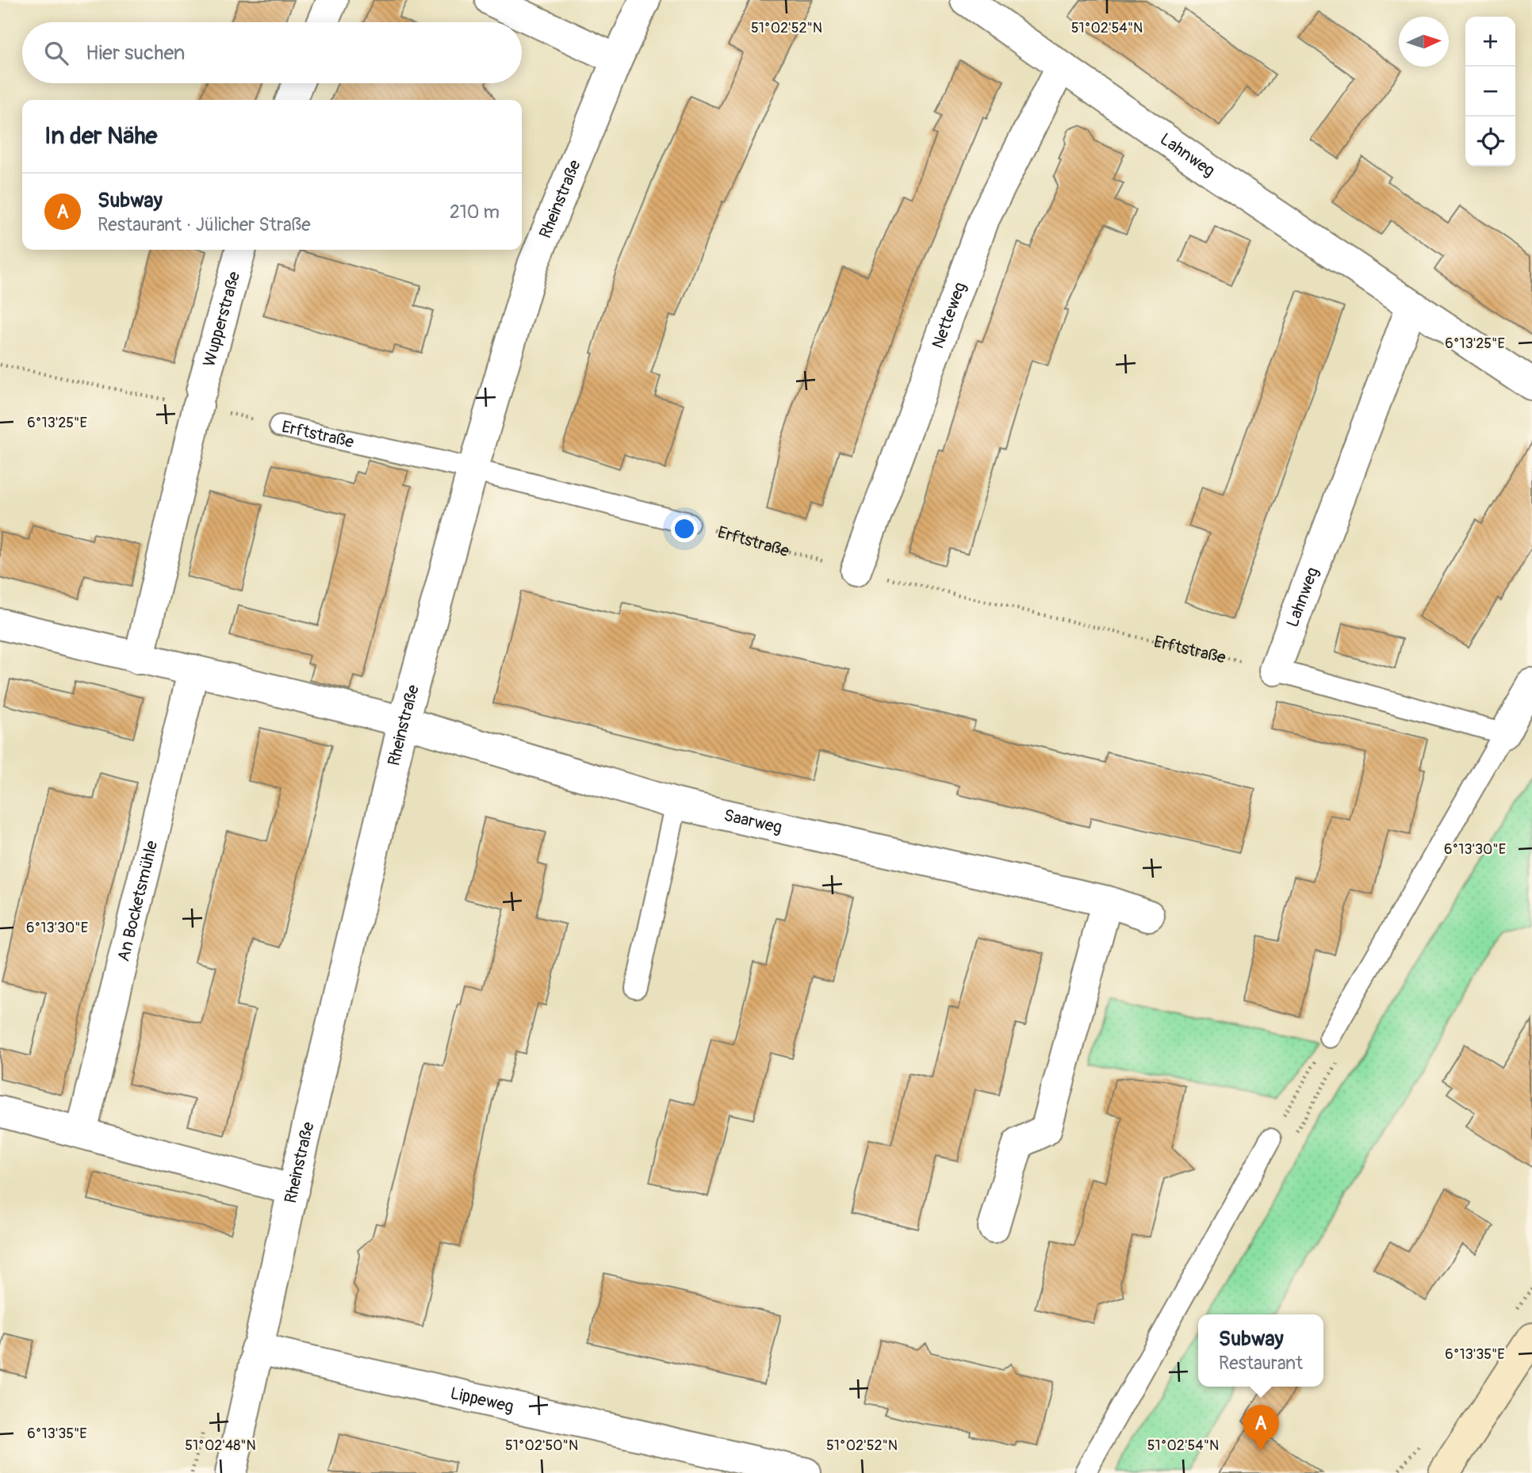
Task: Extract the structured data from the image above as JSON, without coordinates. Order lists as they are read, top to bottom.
{
  "streets": {
    "street": [
      "Lahnweg",
      "Rheinstraße",
      "Netteweg",
      "Wupperstraße",
      "Saarweg",
      "An Bocketsmühle",
      "Lippeweg"
    ],
    "lane": ["Erftstraße"]
  },
  "crossings": [
    ["Lahnweg", "Netteweg"],
    ["Lahnweg", "Erftstraße"],
    ["Rheinstraße", "Erftstraße"],
    ["Rheinstraße", "Saarweg"],
    ["Rheinstraße", "Lippeweg"],
    ["Netteweg", "Erftstraße"],
    ["Wupperstraße", "Erftstraße"]
  ],
  "north": "right",
  "page": {
    "map_buttons": ["+", "−"],
    "search": "Hier suchen",
    "heading": "In der Nähe",
    "list": [
      {
        "mark": "A",
        "name": "Subway",
        "note": "Restaurant · Jülicher Straße",
        "value": "210 m"
      }
    ],
    "popup": ["Subway", "Restaurant"],
    "pins": "A"
  },
  "coordinates": [
    "51°02'52\"N",
    "51°02'54\"N",
    "6°13'25\"E",
    "6°13'30\"E",
    "6°13'35\"E",
    "51°02'48\"N",
    "51°02'50\"N"
  ]
}
